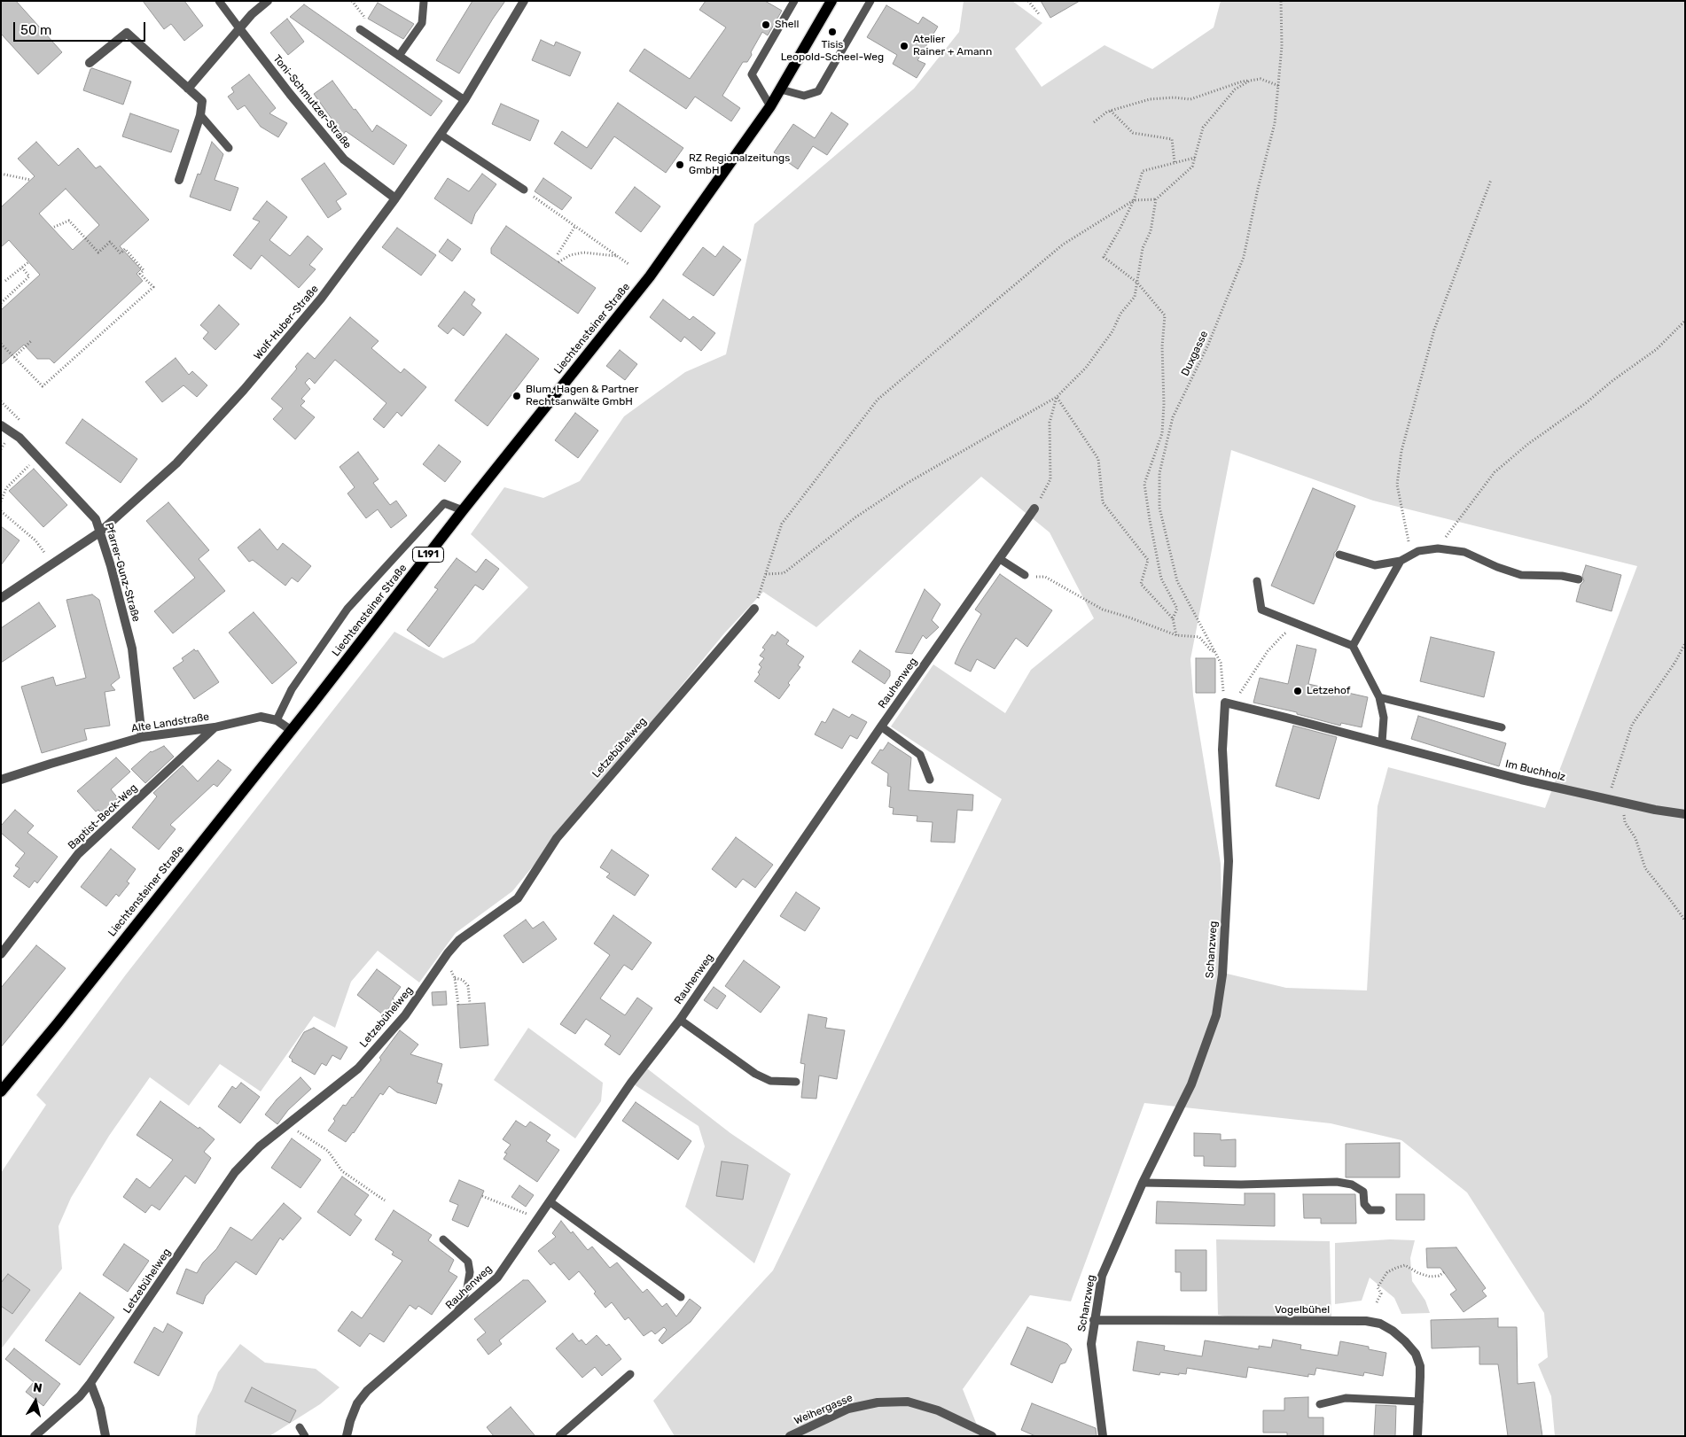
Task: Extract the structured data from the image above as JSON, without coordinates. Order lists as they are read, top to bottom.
{
  "streets": {
    "main road": ["Liechtensteiner Straße", "L191"],
    "street": [
      "Toni-Schmutzer-Straße",
      "Wolf-Huber-Straße",
      "Pfarrer-Gunz-Straße",
      "Rauhenweg",
      "Alte Landstraße",
      "Letzebühelweg",
      "Im Buchholz",
      "Baptist-Beck-Weg",
      "Schanzweg",
      "Vogelbühel",
      "Weihergasse"
    ],
    "path": ["Duxgasse"]
  },
  "crossings": [
    ["Toni-Schmutzer-Straße", "Wolf-Huber-Straße"],
    ["Wolf-Huber-Straße", "Pfarrer-Gunz-Straße"],
    ["Liechtensteiner Straße", "Alte Landstraße"],
    ["Duxgasse", "Im Buchholz"],
    ["Duxgasse", "Schanzweg"],
    ["Pfarrer-Gunz-Straße", "Alte Landstraße"],
    ["Alte Landstraße", "Baptist-Beck-Weg"],
    ["Im Buchholz", "Schanzweg"],
    ["Schanzweg", "Vogelbühel"]
  ],
  "places": [
    "Shell",
    "Tisis Leopold-Scheel-Weg",
    "Atelier Rainer + Amann",
    "RZ Regionalzeitungs GmbH",
    "Blum, Hagen & Partner Rechtsanwälte GmbH",
    "Letzehof"
  ],
  "scale_bar": "50 m",
  "north": "top"
}
